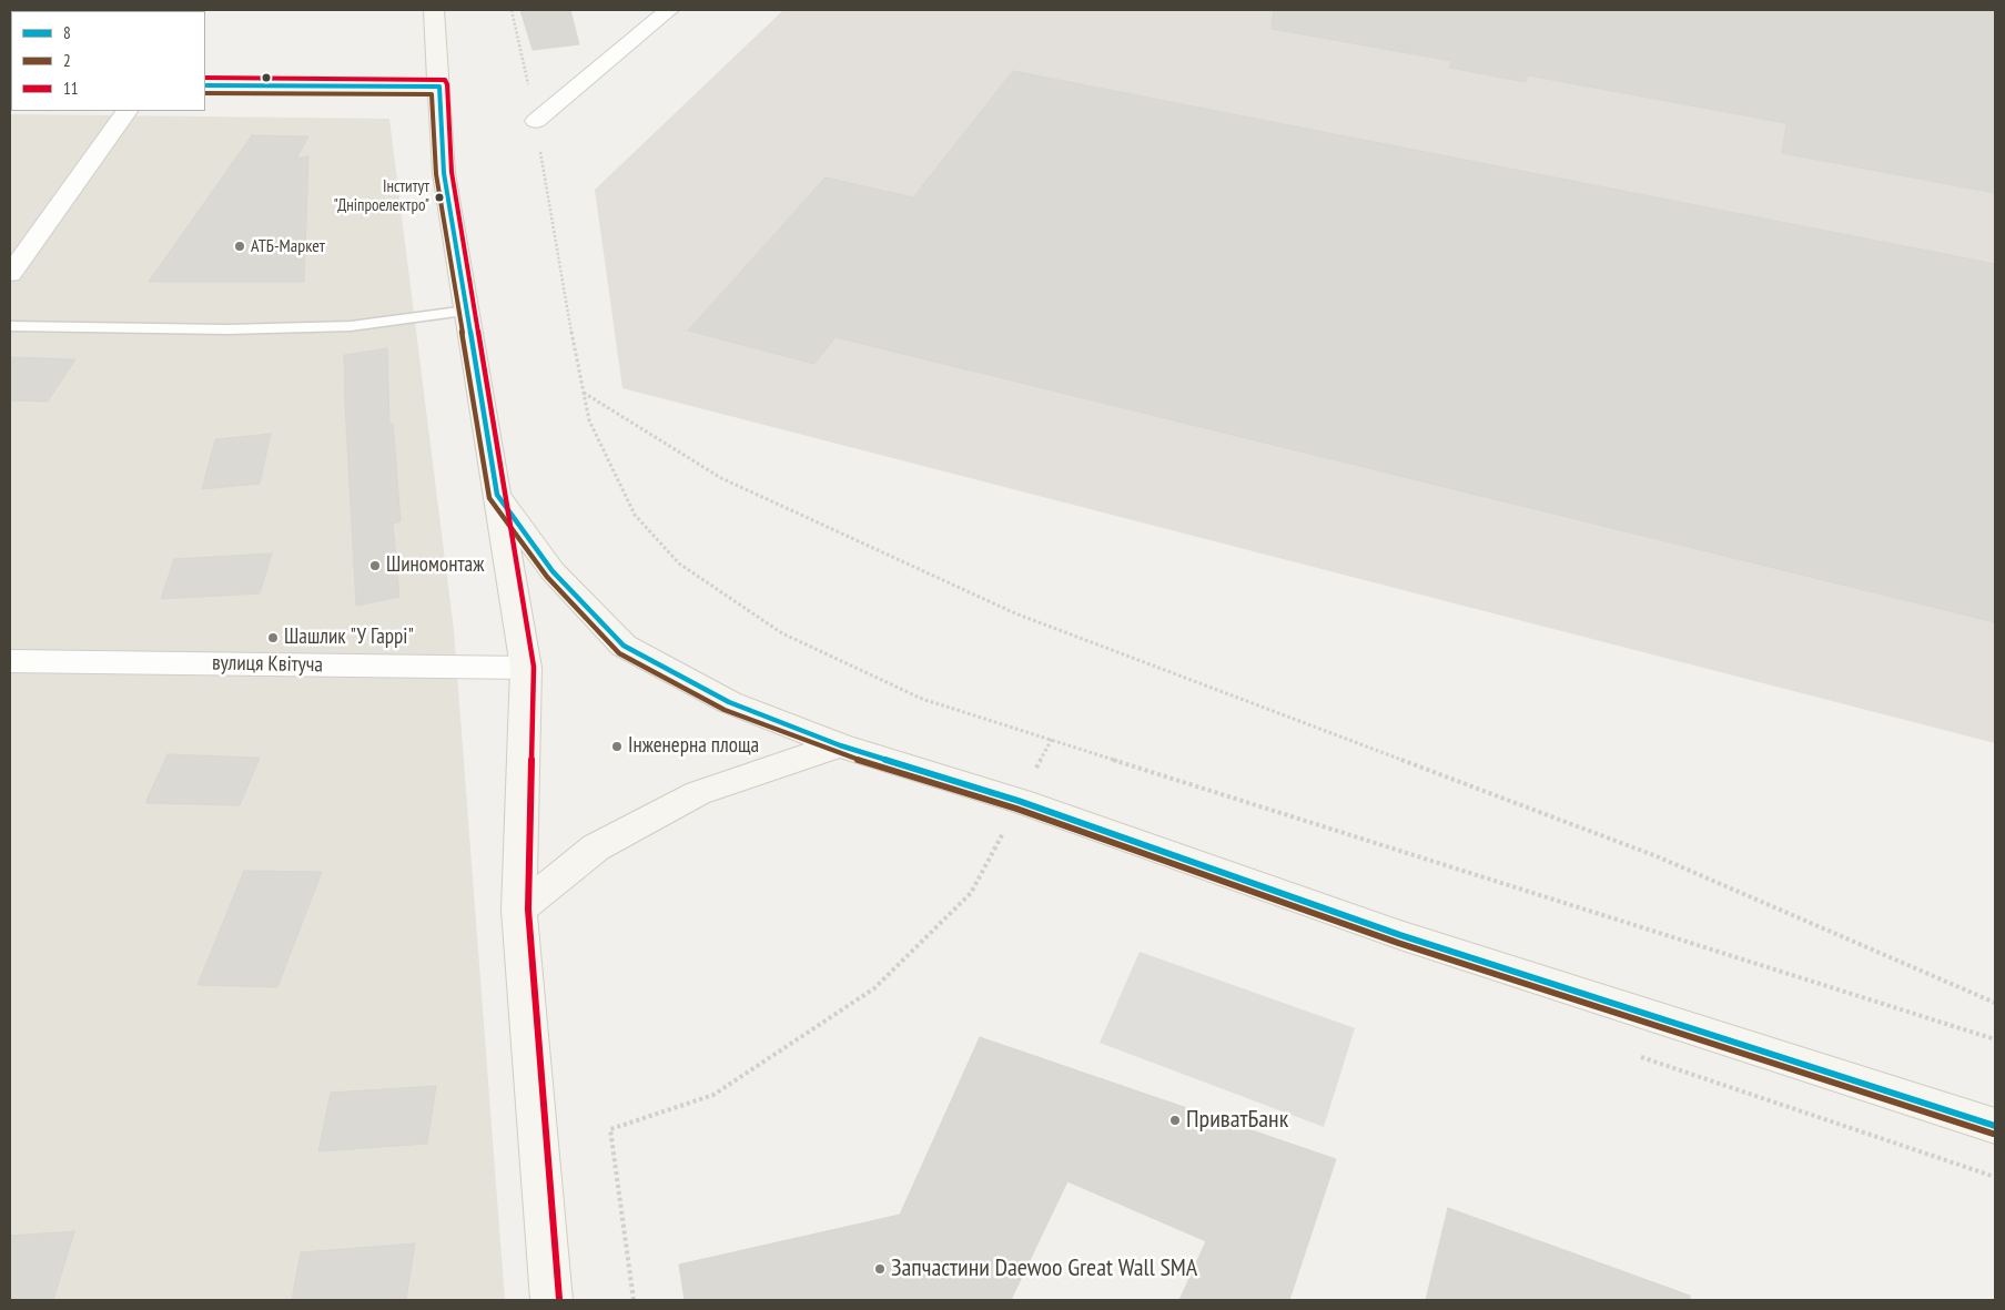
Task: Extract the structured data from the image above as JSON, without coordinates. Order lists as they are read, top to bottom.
{
  "streets": {
    "street": ["вулиця Квітуча"]
  },
  "places": [
    "Інститут \"Дніпроелектро\"",
    "АТБ-Маркет",
    "Шиномонтаж",
    "Шашлик \"У Гаррі\"",
    "Інженерна площа",
    "ПриватБанк",
    "Запчастини Daewoo Great Wall SMA"
  ],
  "lines": ["transit line 11", "transit line 8", "transit line 2"],
  "legend": ["8", "2", "11"]
}
